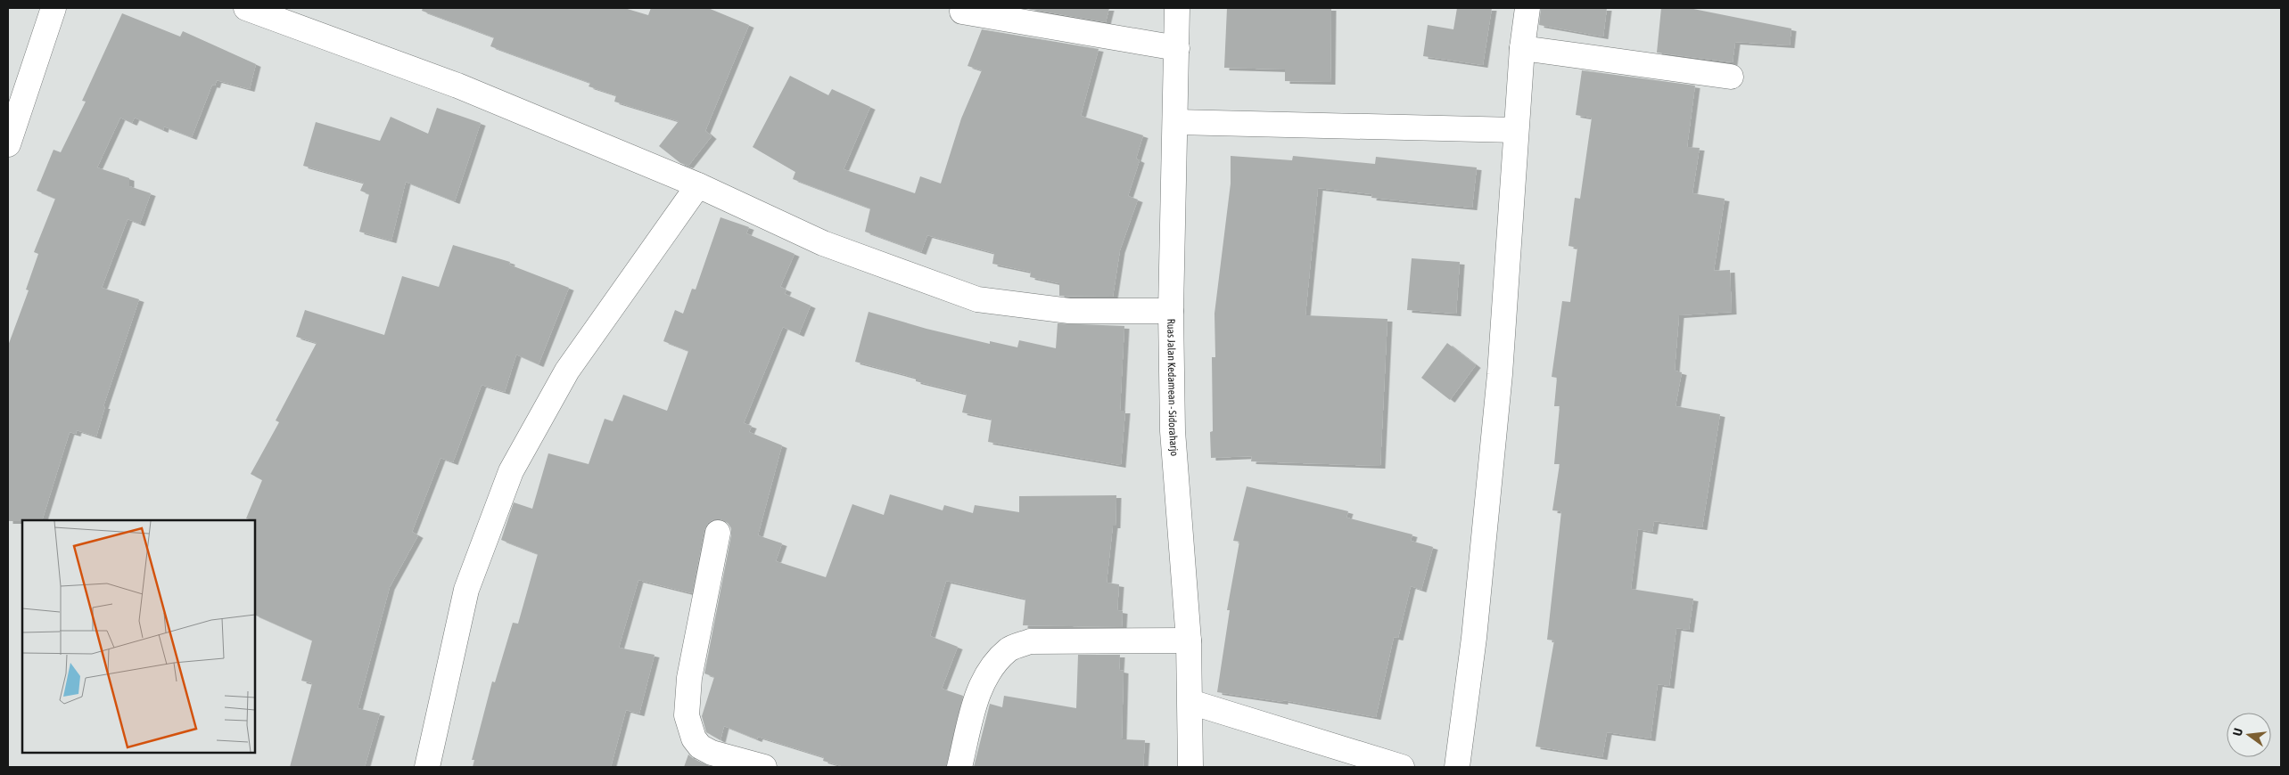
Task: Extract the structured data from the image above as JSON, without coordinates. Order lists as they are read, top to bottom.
{
  "streets": {
    "street": ["Ruas Jalan Kedamean - Sidoraharjo"]
  },
  "north": "left"
}
